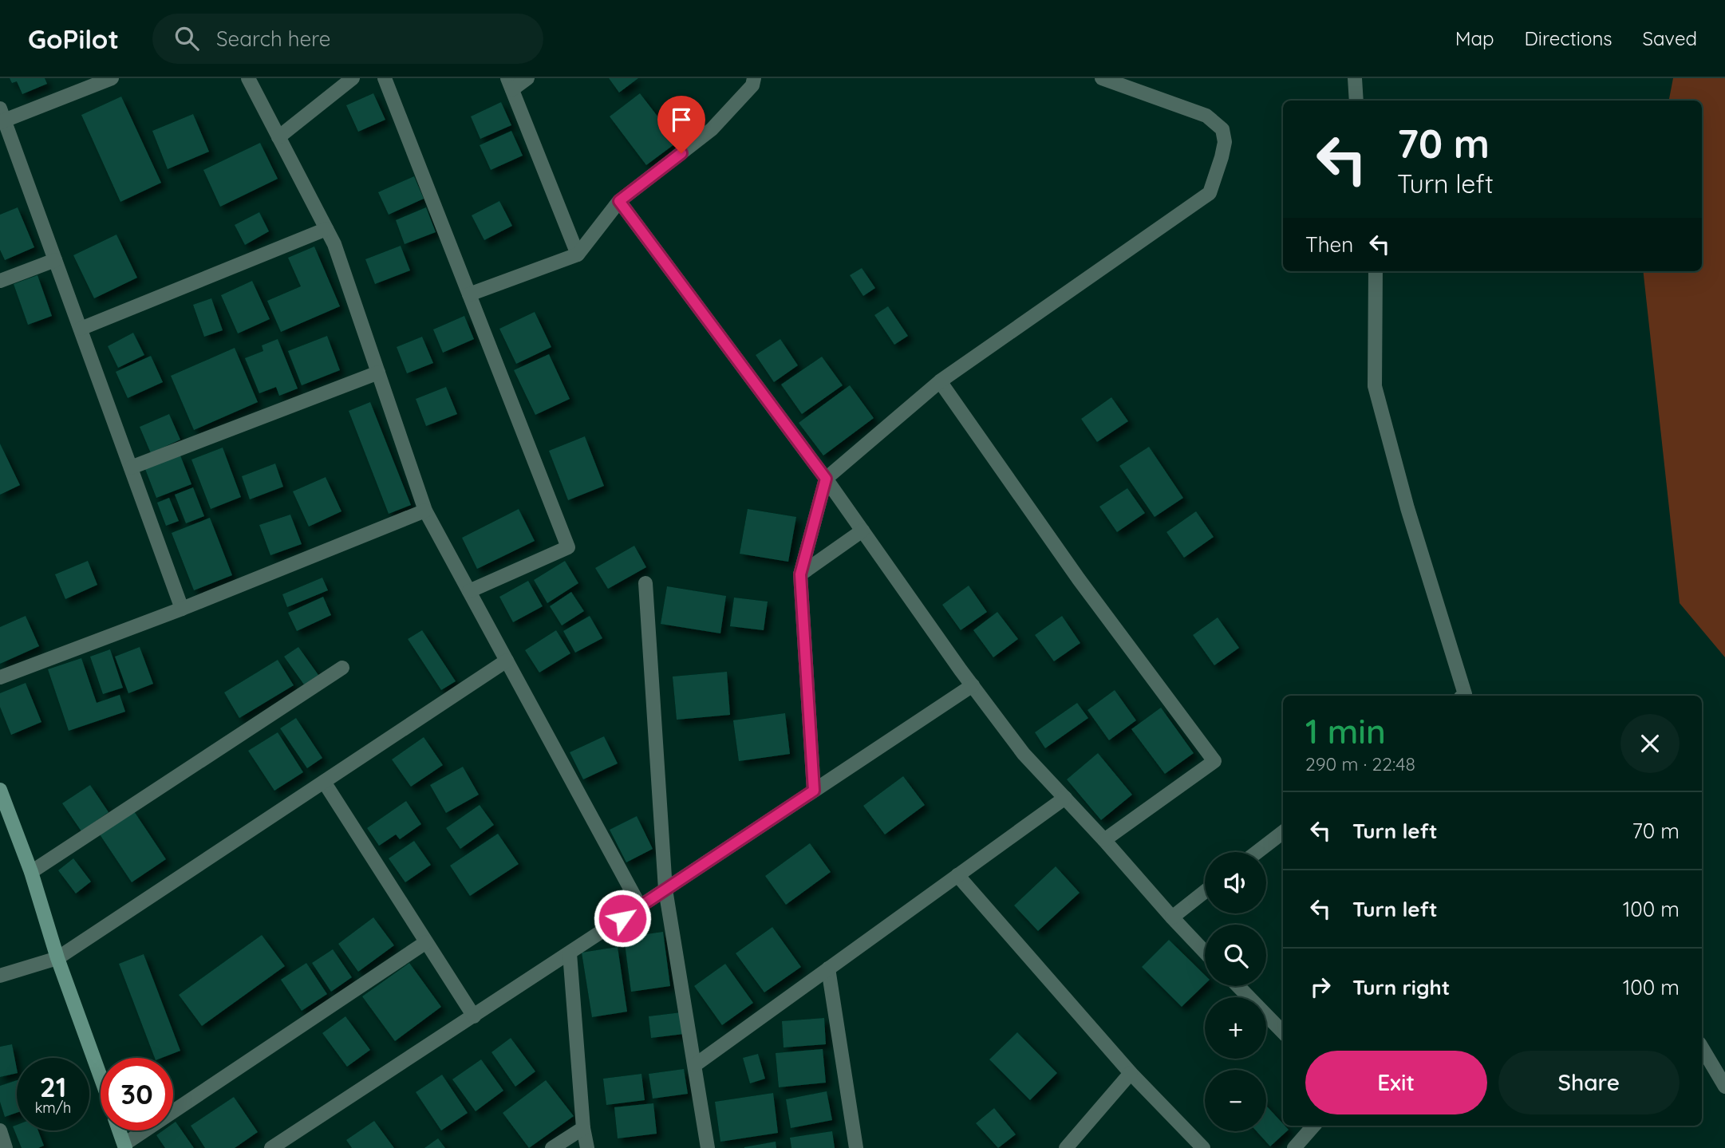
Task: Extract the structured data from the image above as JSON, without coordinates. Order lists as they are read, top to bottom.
{
  "page": {
    "header": "GoPilot",
    "search": "Search here",
    "nav": ["Map", "Directions", "Saved"],
    "turn": ["70 m", "Turn left"],
    "then": "Then",
    "heading": ["1 min", "290 m · 22:48"],
    "list": [
      {
        "name": "Turn left",
        "value": "70 m"
      },
      {
        "name": "Turn left",
        "value": "100 m"
      },
      {
        "name": "Turn right",
        "value": "100 m"
      }
    ],
    "map_buttons": ["+", "−"],
    "buttons": ["Exit", "Share"],
    "speed": "21 km/h",
    "limit": "30"
  }
}
